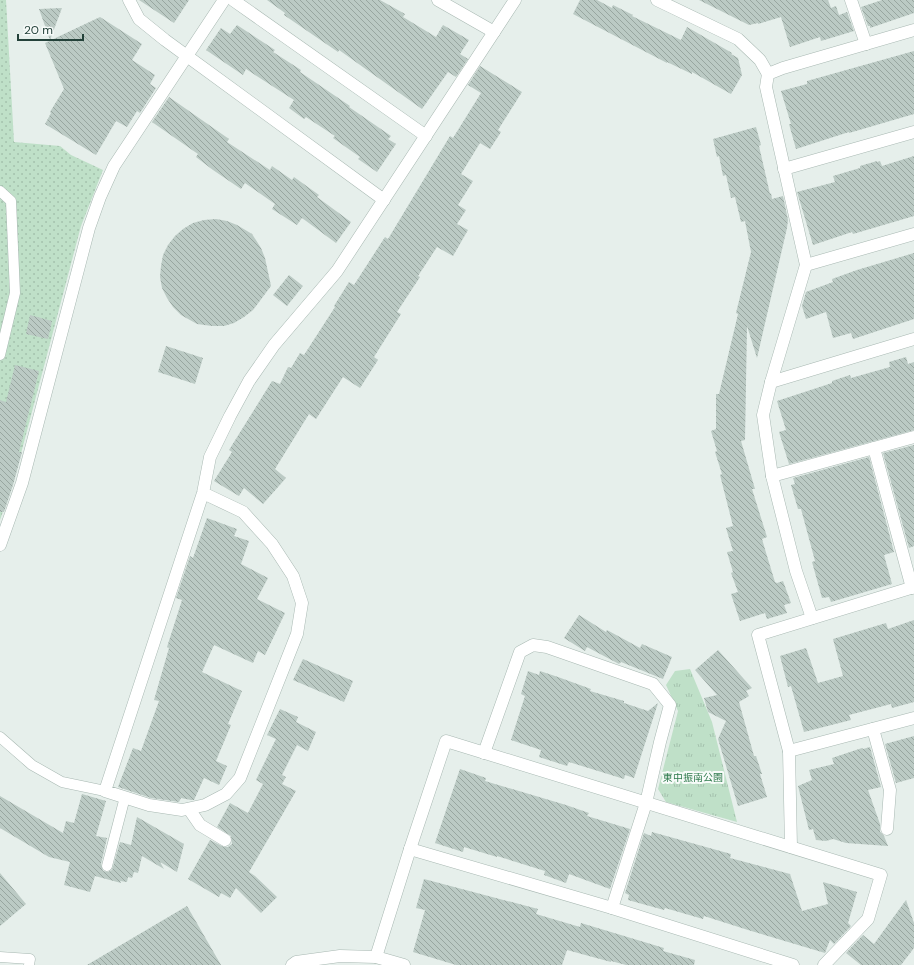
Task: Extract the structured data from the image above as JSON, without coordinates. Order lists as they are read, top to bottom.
{
  "parks": ["東中振南公園"],
  "scale_bar": "20 m"
}
